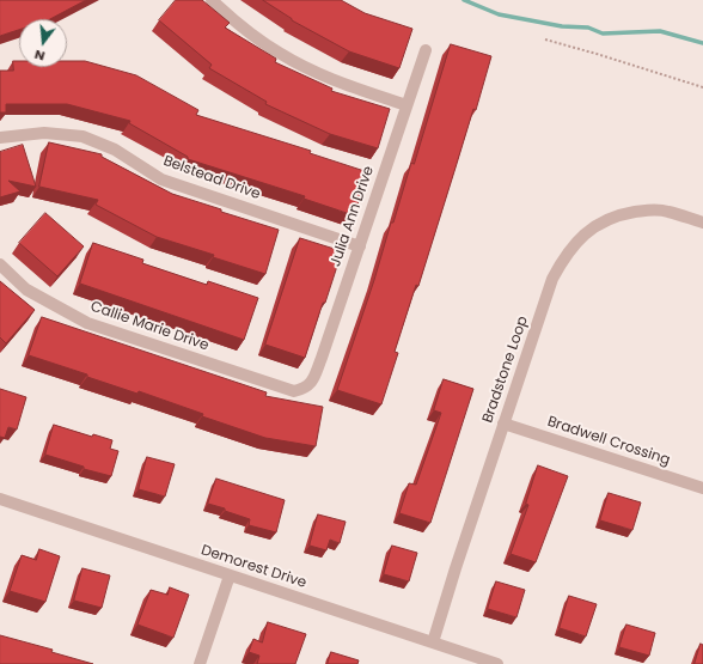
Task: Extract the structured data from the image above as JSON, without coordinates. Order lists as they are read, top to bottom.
{
  "streets": {
    "street": [
      "Belstead Drive",
      "Julia Ann Drive",
      "Callie Marie Drive",
      "Bradstone Loop",
      "Bradwell Crossing",
      "Demorest Drive"
    ]
  },
  "crossings": [
    ["Belstead Drive", "Julia Ann Drive"],
    ["Julia Ann Drive", "Callie Marie Drive"],
    ["Bradstone Loop", "Bradwell Crossing"],
    ["Bradstone Loop", "Demorest Drive"]
  ],
  "north": "bottom"
}
